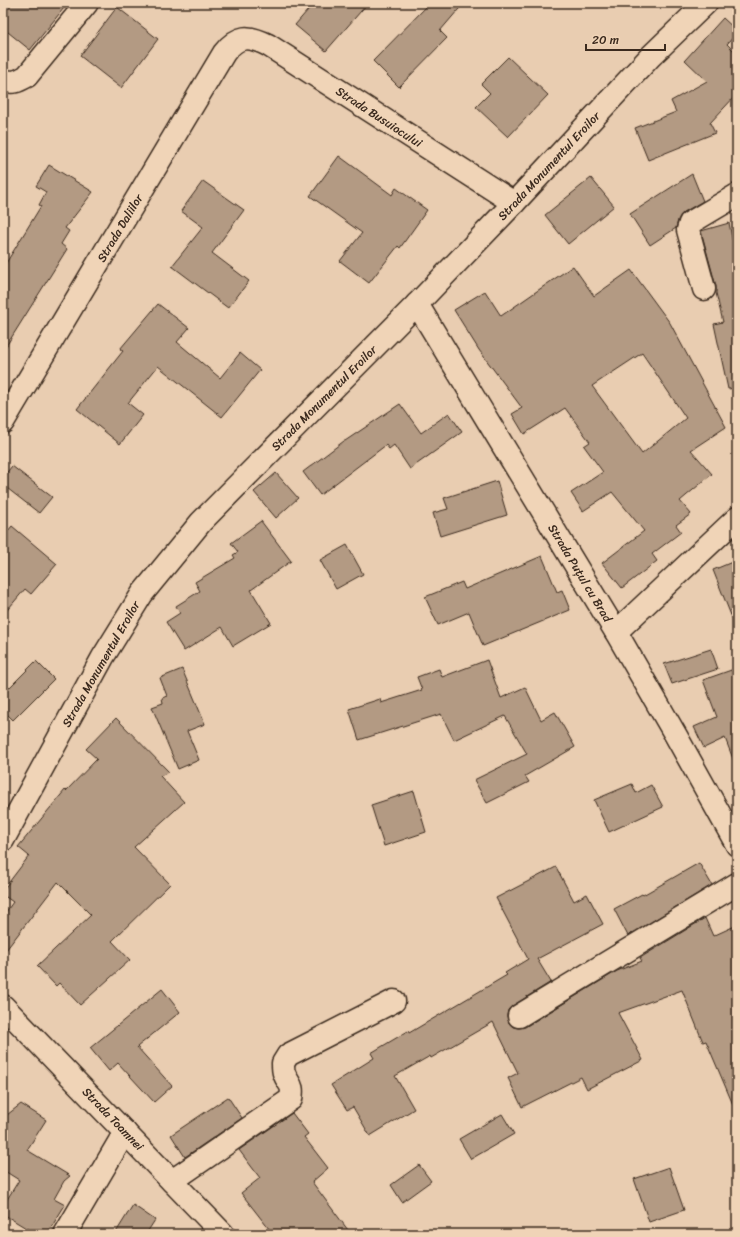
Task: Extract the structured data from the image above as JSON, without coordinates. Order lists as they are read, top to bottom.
{
  "streets": {
    "street": [
      "Strada Busuiocului",
      "Strada Monumentul Eroilor",
      "Strada Daliilor",
      "Strada Puțul cu Brad",
      "Strada Toamnei"
    ]
  },
  "crossings": [
    ["Strada Busuiocului", "Strada Monumentul Eroilor"],
    ["Strada Busuiocului", "Strada Daliilor"],
    ["Strada Monumentul Eroilor", "Strada Puțul cu Brad"]
  ],
  "scale_bar": "20 m"
}
